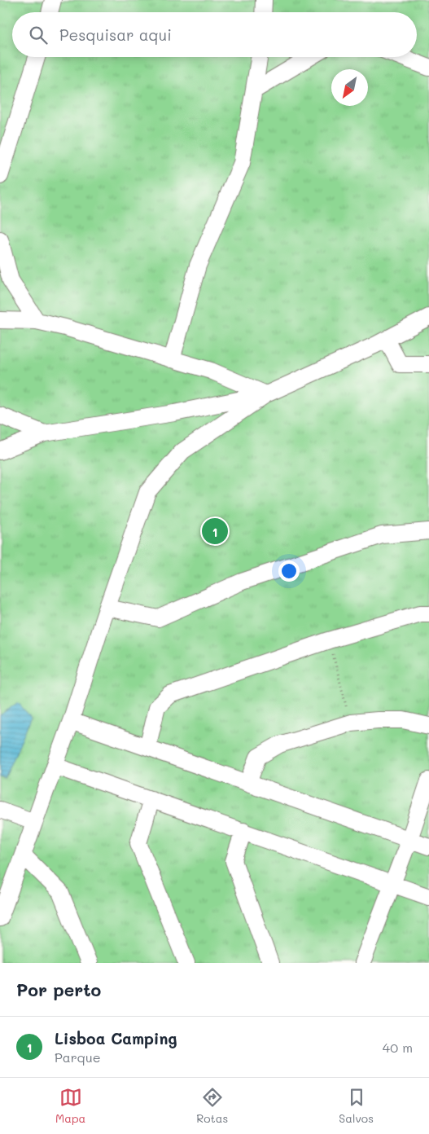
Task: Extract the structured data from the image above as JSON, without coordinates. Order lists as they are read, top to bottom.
{
  "north": "bottom left",
  "page": {
    "search": "Pesquisar aqui",
    "pins": "1",
    "heading": "Por perto",
    "list": [
      {
        "mark": "1",
        "name": "Lisboa Camping",
        "note": "Parque",
        "value": "40 m"
      }
    ],
    "nav": ["Mapa", "Rotas", "Salvos"]
  }
}
